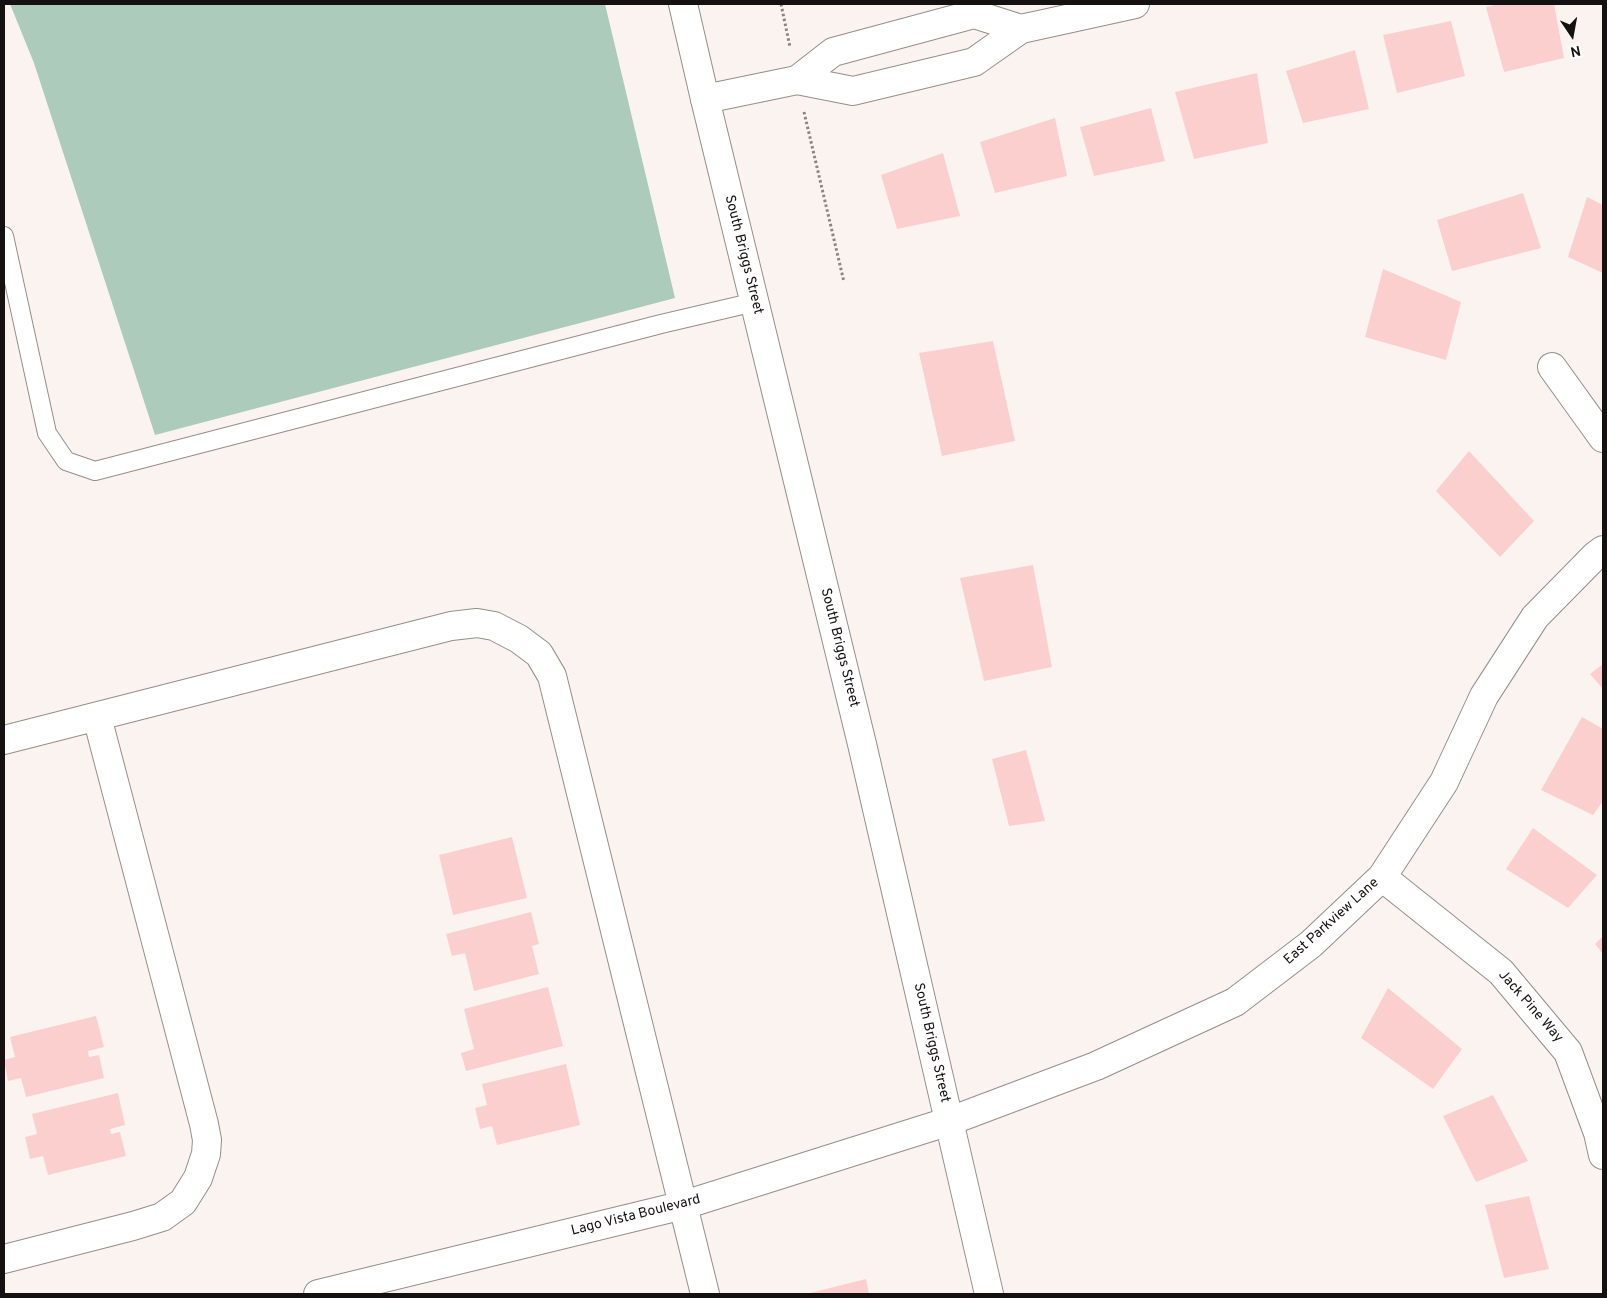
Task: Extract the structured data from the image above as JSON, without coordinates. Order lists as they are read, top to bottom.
{
  "streets": {
    "street": [
      "South Briggs Street",
      "East Parkview Lane",
      "Jack Pine Way",
      "Lago Vista Boulevard"
    ]
  },
  "crossings": [
    ["South Briggs Street", "East Parkview Lane"],
    ["South Briggs Street", "Lago Vista Boulevard"],
    ["East Parkview Lane", "Jack Pine Way"],
    ["East Parkview Lane", "Lago Vista Boulevard"]
  ],
  "north": "bottom"
}
